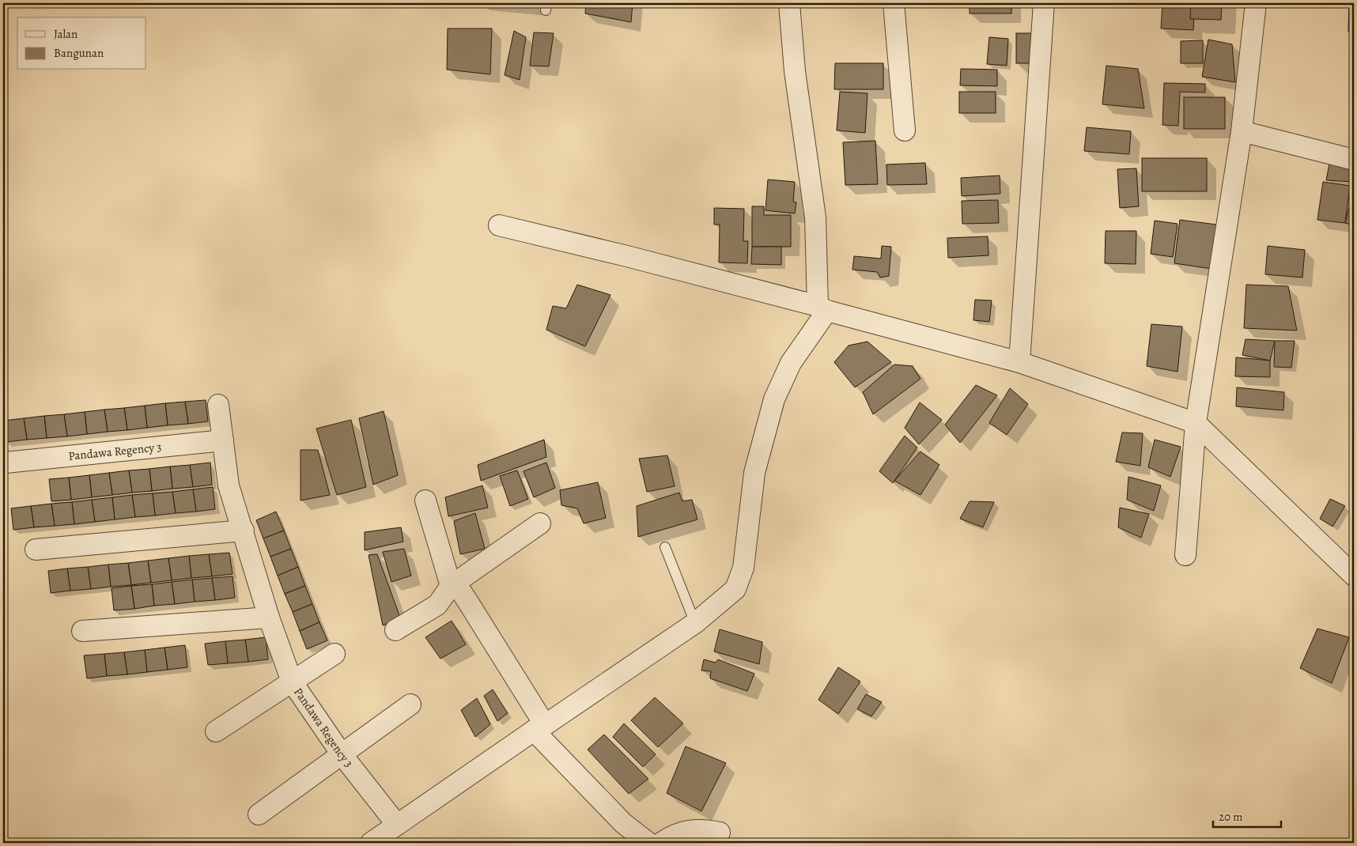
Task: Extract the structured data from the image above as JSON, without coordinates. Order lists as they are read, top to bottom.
{
  "streets": {
    "street": ["Pandawa Regency 3"]
  },
  "legend": ["Jalan", "Bangunan"],
  "scale_bar": "20 m"
}
